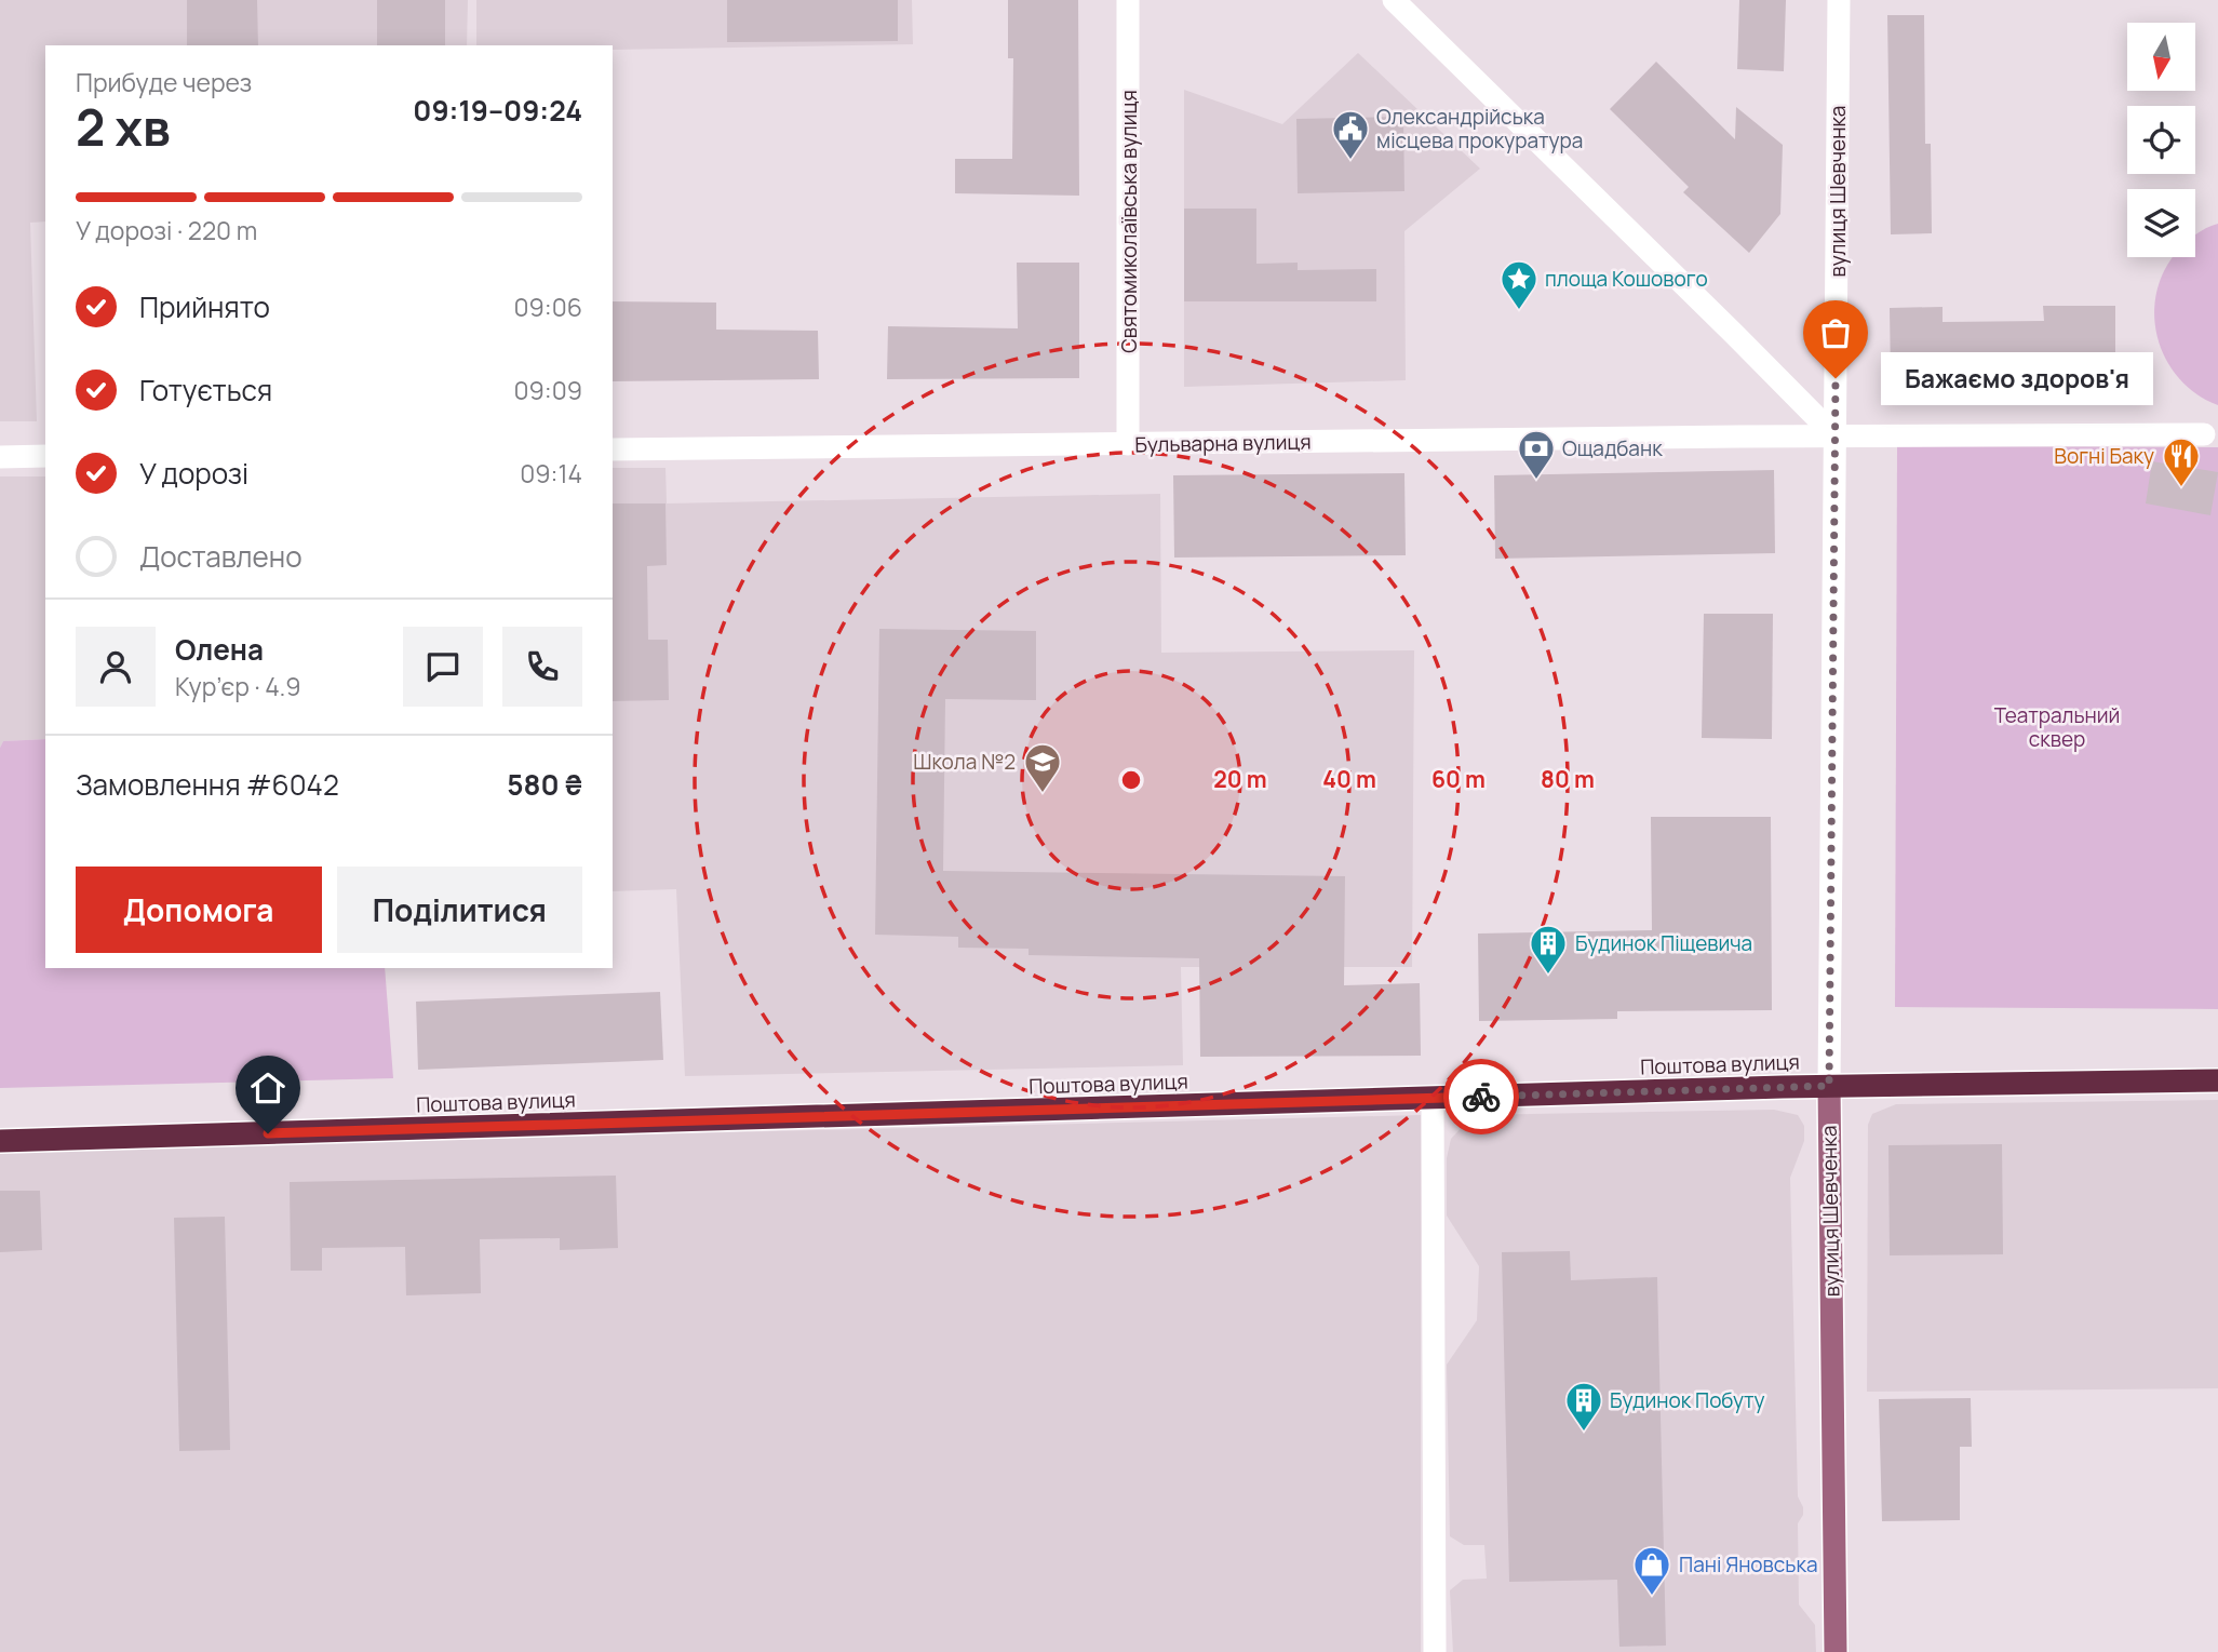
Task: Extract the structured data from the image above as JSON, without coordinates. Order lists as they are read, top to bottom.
{
  "streets": {
    "highway": ["Поштова вулиця"],
    "main road": ["вулиця Шевченка"],
    "street": ["Святомиколаївська вулиця", "Бульварна вулиця"]
  },
  "crossings": [
    ["вулиця Шевченка", "Бульварна вулиця"],
    ["вулиця Шевченка", "Поштова вулиця"],
    ["Святомиколаївська вулиця", "Бульварна вулиця"]
  ],
  "parks": ["Театральний сквер"],
  "places": {
    "public building": ["Олександрійська місцева прокуратура"],
    "place": ["площа Кошового"],
    "other": ["Бажаємо здоров'я"],
    "bank": ["Ощадбанк"],
    "restaurant": ["Вогні Баку"],
    "school or university": ["Школа №2"],
    "building": ["Будинок Піщевича", "Будинок Побуту"],
    "shop": ["Пані Яновська"]
  },
  "north": "bottom",
  "page": {
    "heading": ["2 хв", "Прибуде через", "09:19–09:24"],
    "panel": [
      "Олена",
      "Кур’єр · 4.9",
      "Замовлення #6042",
      "580 ₴"
    ],
    "bar": "У дорозі · 220 m",
    "list": [
      ["Прийнято", "09:06"],
      ["Готується", "09:09"],
      ["У дорозі", "09:14"],
      "Доставлено"
    ],
    "bubble": "Бажаємо здоров'я",
    "buttons": ["Допомога", "Поділитися"]
  },
  "rings": [
    "20 m",
    "40 m",
    "60 m",
    "80 m"
  ]
}
